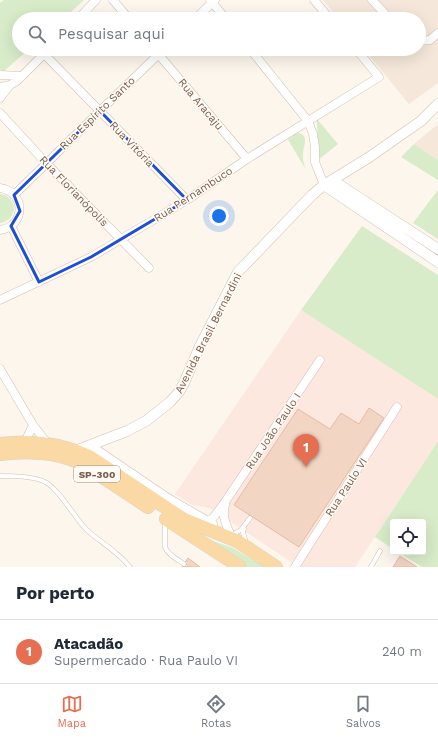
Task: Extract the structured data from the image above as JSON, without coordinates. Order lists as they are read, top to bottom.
{
  "streets": {
    "main road": ["SP-300"],
    "street": [
      "Rua Aracaju",
      "Rua Espírito Santo",
      "Rua Vitória",
      "Rua Florianópolis",
      "Rua Pernambuco",
      "Avenida Brasil Bernardini",
      "Rua João Paulo I",
      "Rua Paulo VI"
    ]
  },
  "crossings": [
    ["Rua Aracaju", "Rua Pernambuco"],
    ["Rua Espírito Santo", "Rua Vitória"],
    ["Rua Espírito Santo", "Rua Florianópolis"],
    ["Rua Vitória", "Rua Pernambuco"],
    ["Rua Florianópolis", "Rua Pernambuco"],
    ["Avenida Brasil Bernardini", "SP-300"],
    ["Rua João Paulo I", "SP-300"]
  ],
  "page": {
    "search": "Pesquisar aqui",
    "pins": "1",
    "heading": "Por perto",
    "list": [
      {
        "mark": "1",
        "name": "Atacadão",
        "note": "Supermercado · Rua Paulo VI",
        "value": "240 m"
      }
    ],
    "nav": ["Mapa", "Rotas", "Salvos"]
  }
}
